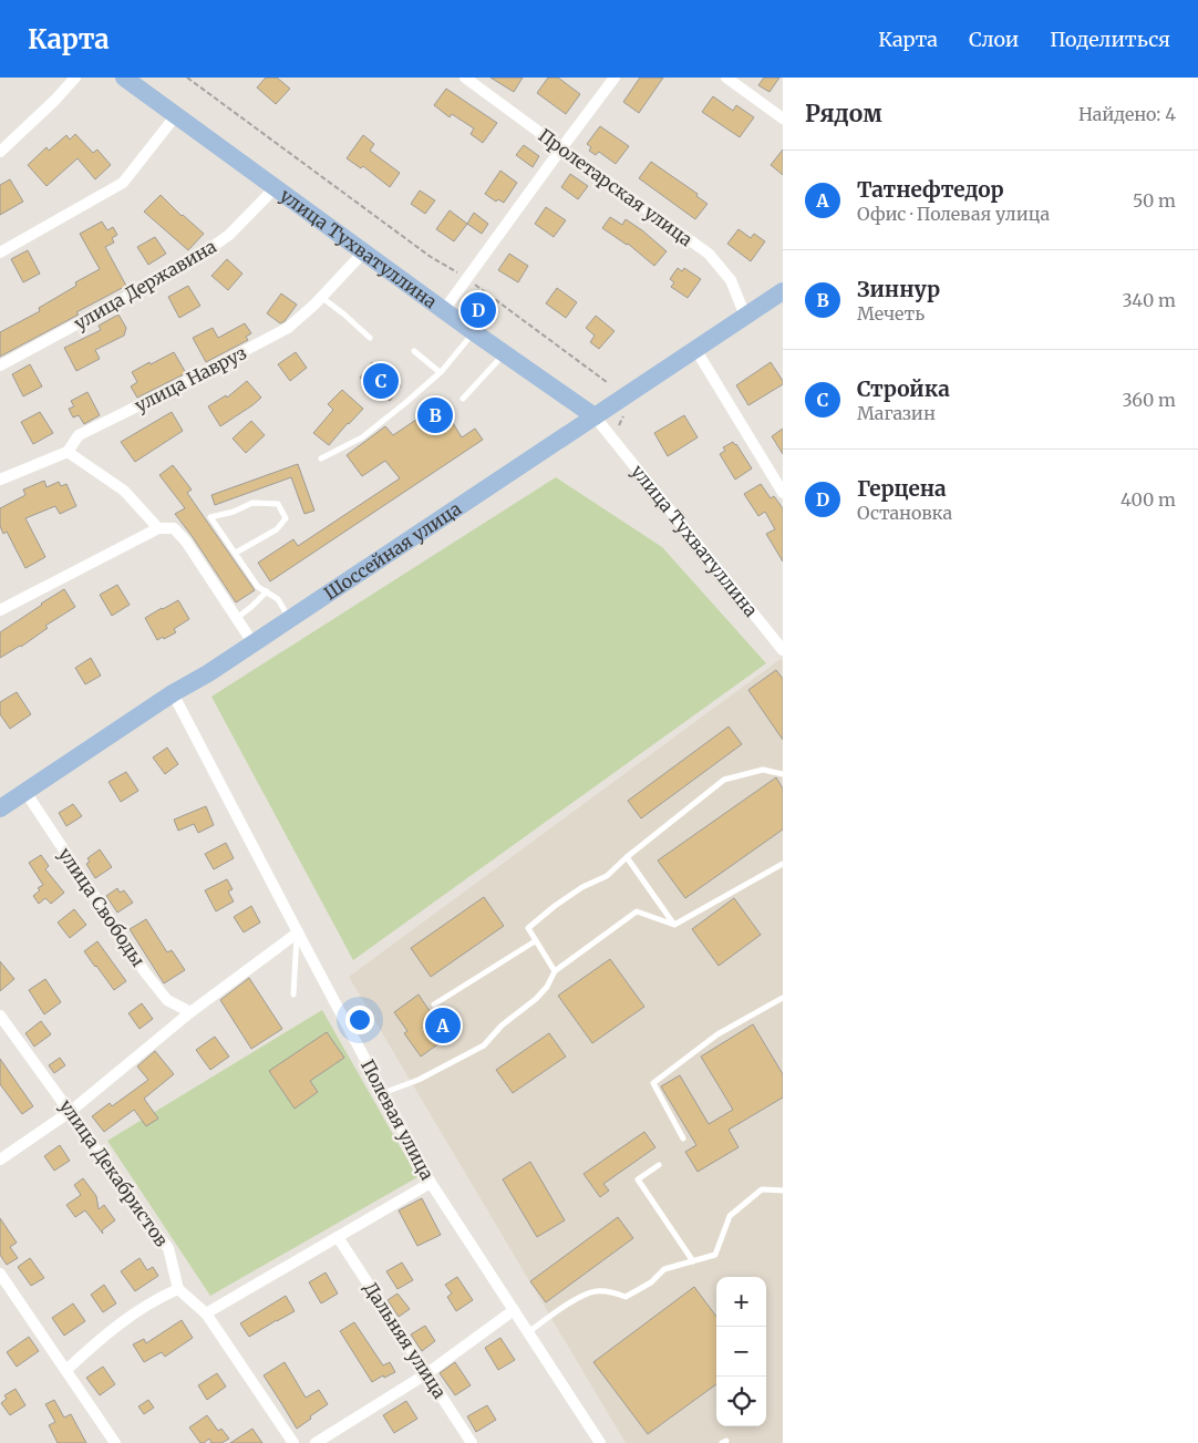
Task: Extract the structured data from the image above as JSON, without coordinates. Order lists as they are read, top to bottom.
{
  "streets": {
    "main road": ["улица Тухватуллина", "Шоссейная улица"],
    "street": [
      "Пролетарская улица",
      "улица Державина",
      "улица Навруз",
      "улица Свободы",
      "Полевая улица",
      "улица Декабристов",
      "Дальняя улица"
    ]
  },
  "crossings": [
    ["Пролетарская улица", "Шоссейная улица"],
    ["улица Тухватуллина", "улица Державина"],
    ["улица Тухватуллина", "улица Навруз"],
    ["улица Тухватуллина", "Шоссейная улица"],
    ["Шоссейная улица", "улица Свободы"],
    ["Шоссейная улица", "Полевая улица"]
  ],
  "page": {
    "header": "Карта",
    "nav": ["Карта", "Слои", "Поделиться"],
    "heading": ["Рядом", "Найдено: 4"],
    "list": [
      {
        "mark": "A",
        "name": "Татнефтедор",
        "note": "Офис · Полевая улица",
        "value": "50 m"
      },
      {
        "mark": "B",
        "name": "Зиннур",
        "note": "Мечеть",
        "value": "340 m"
      },
      {
        "mark": "C",
        "name": "Стройка",
        "note": "Магазин",
        "value": "360 m"
      },
      {
        "mark": "D",
        "name": "Герцена",
        "note": "Остановка",
        "value": "400 m"
      }
    ],
    "pins": [
      "D",
      "C",
      "B",
      "A"
    ],
    "map_buttons": ["+", "−"]
  }
}
